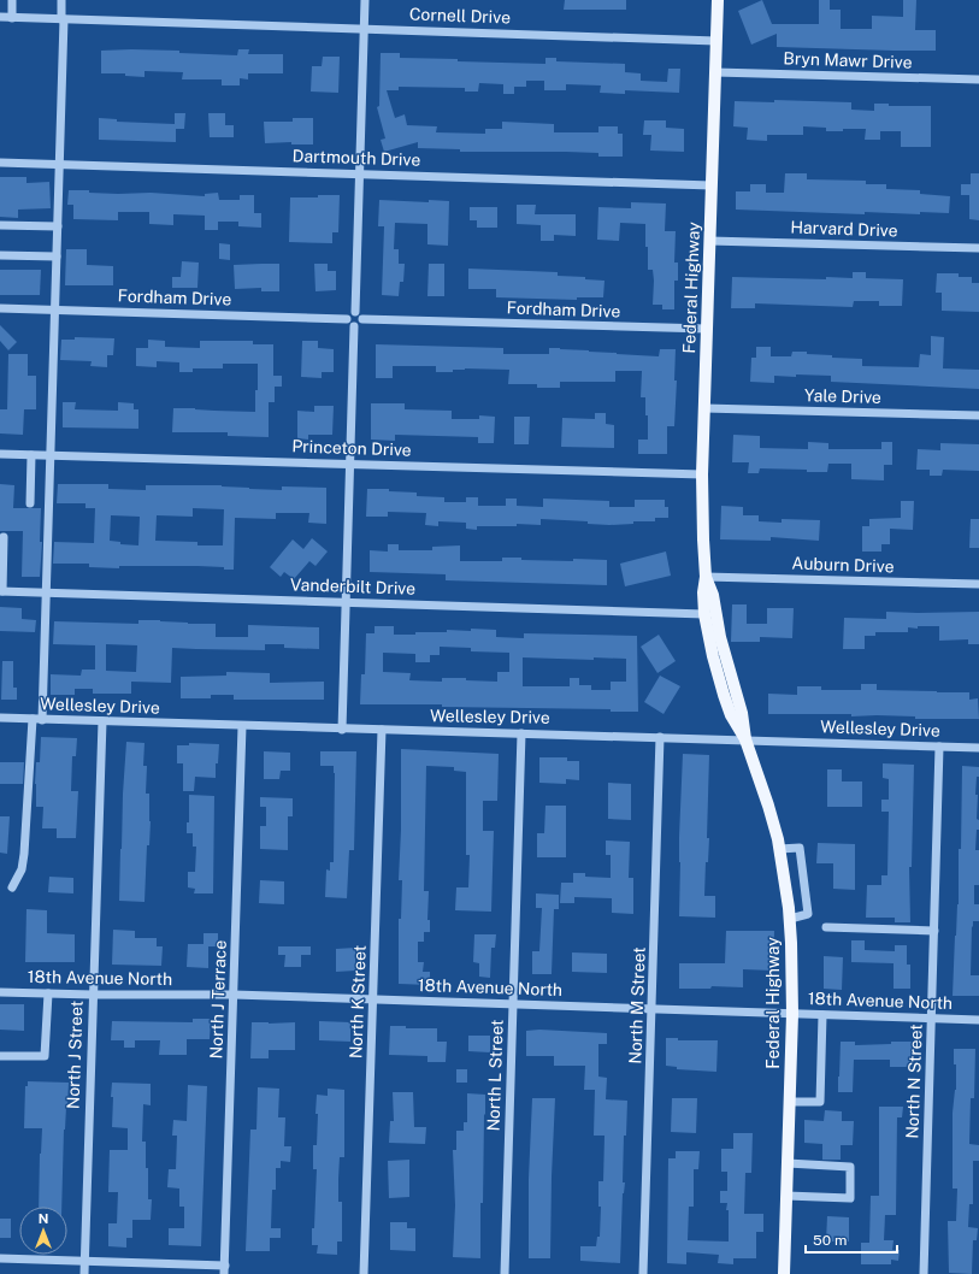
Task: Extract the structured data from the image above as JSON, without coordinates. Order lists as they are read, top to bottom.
{
  "streets": {
    "main road": ["Federal Highway"],
    "street": [
      "Cornell Drive",
      "Bryn Mawr Drive",
      "Dartmouth Drive",
      "Harvard Drive",
      "Fordham Drive",
      "Yale Drive",
      "Princeton Drive",
      "Auburn Drive",
      "Vanderbilt Drive",
      "Wellesley Drive",
      "18th Avenue North",
      "North J Terrace",
      "North K Street",
      "North M Street",
      "North J Street",
      "North L Street",
      "North N Street"
    ]
  },
  "crossings": [
    ["Cornell Drive", "Federal Highway"],
    ["Bryn Mawr Drive", "Federal Highway"],
    ["Dartmouth Drive", "Federal Highway"],
    ["Harvard Drive", "Federal Highway"],
    ["Federal Highway", "Fordham Drive"],
    ["Federal Highway", "Yale Drive"],
    ["Federal Highway", "Princeton Drive"],
    ["Federal Highway", "Auburn Drive"],
    ["Federal Highway", "Vanderbilt Drive"],
    ["Federal Highway", "Wellesley Drive"],
    ["Federal Highway", "18th Avenue North"],
    ["Wellesley Drive", "North J Terrace"],
    ["Wellesley Drive", "North K Street"],
    ["Wellesley Drive", "North M Street"],
    ["Wellesley Drive", "North J Street"],
    ["Wellesley Drive", "North L Street"],
    ["Wellesley Drive", "North N Street"],
    ["18th Avenue North", "North J Terrace"],
    ["18th Avenue North", "North K Street"],
    ["18th Avenue North", "North M Street"],
    ["18th Avenue North", "North J Street"],
    ["18th Avenue North", "North L Street"],
    ["18th Avenue North", "North N Street"]
  ],
  "scale_bar": "50 m",
  "north": "top"
}
